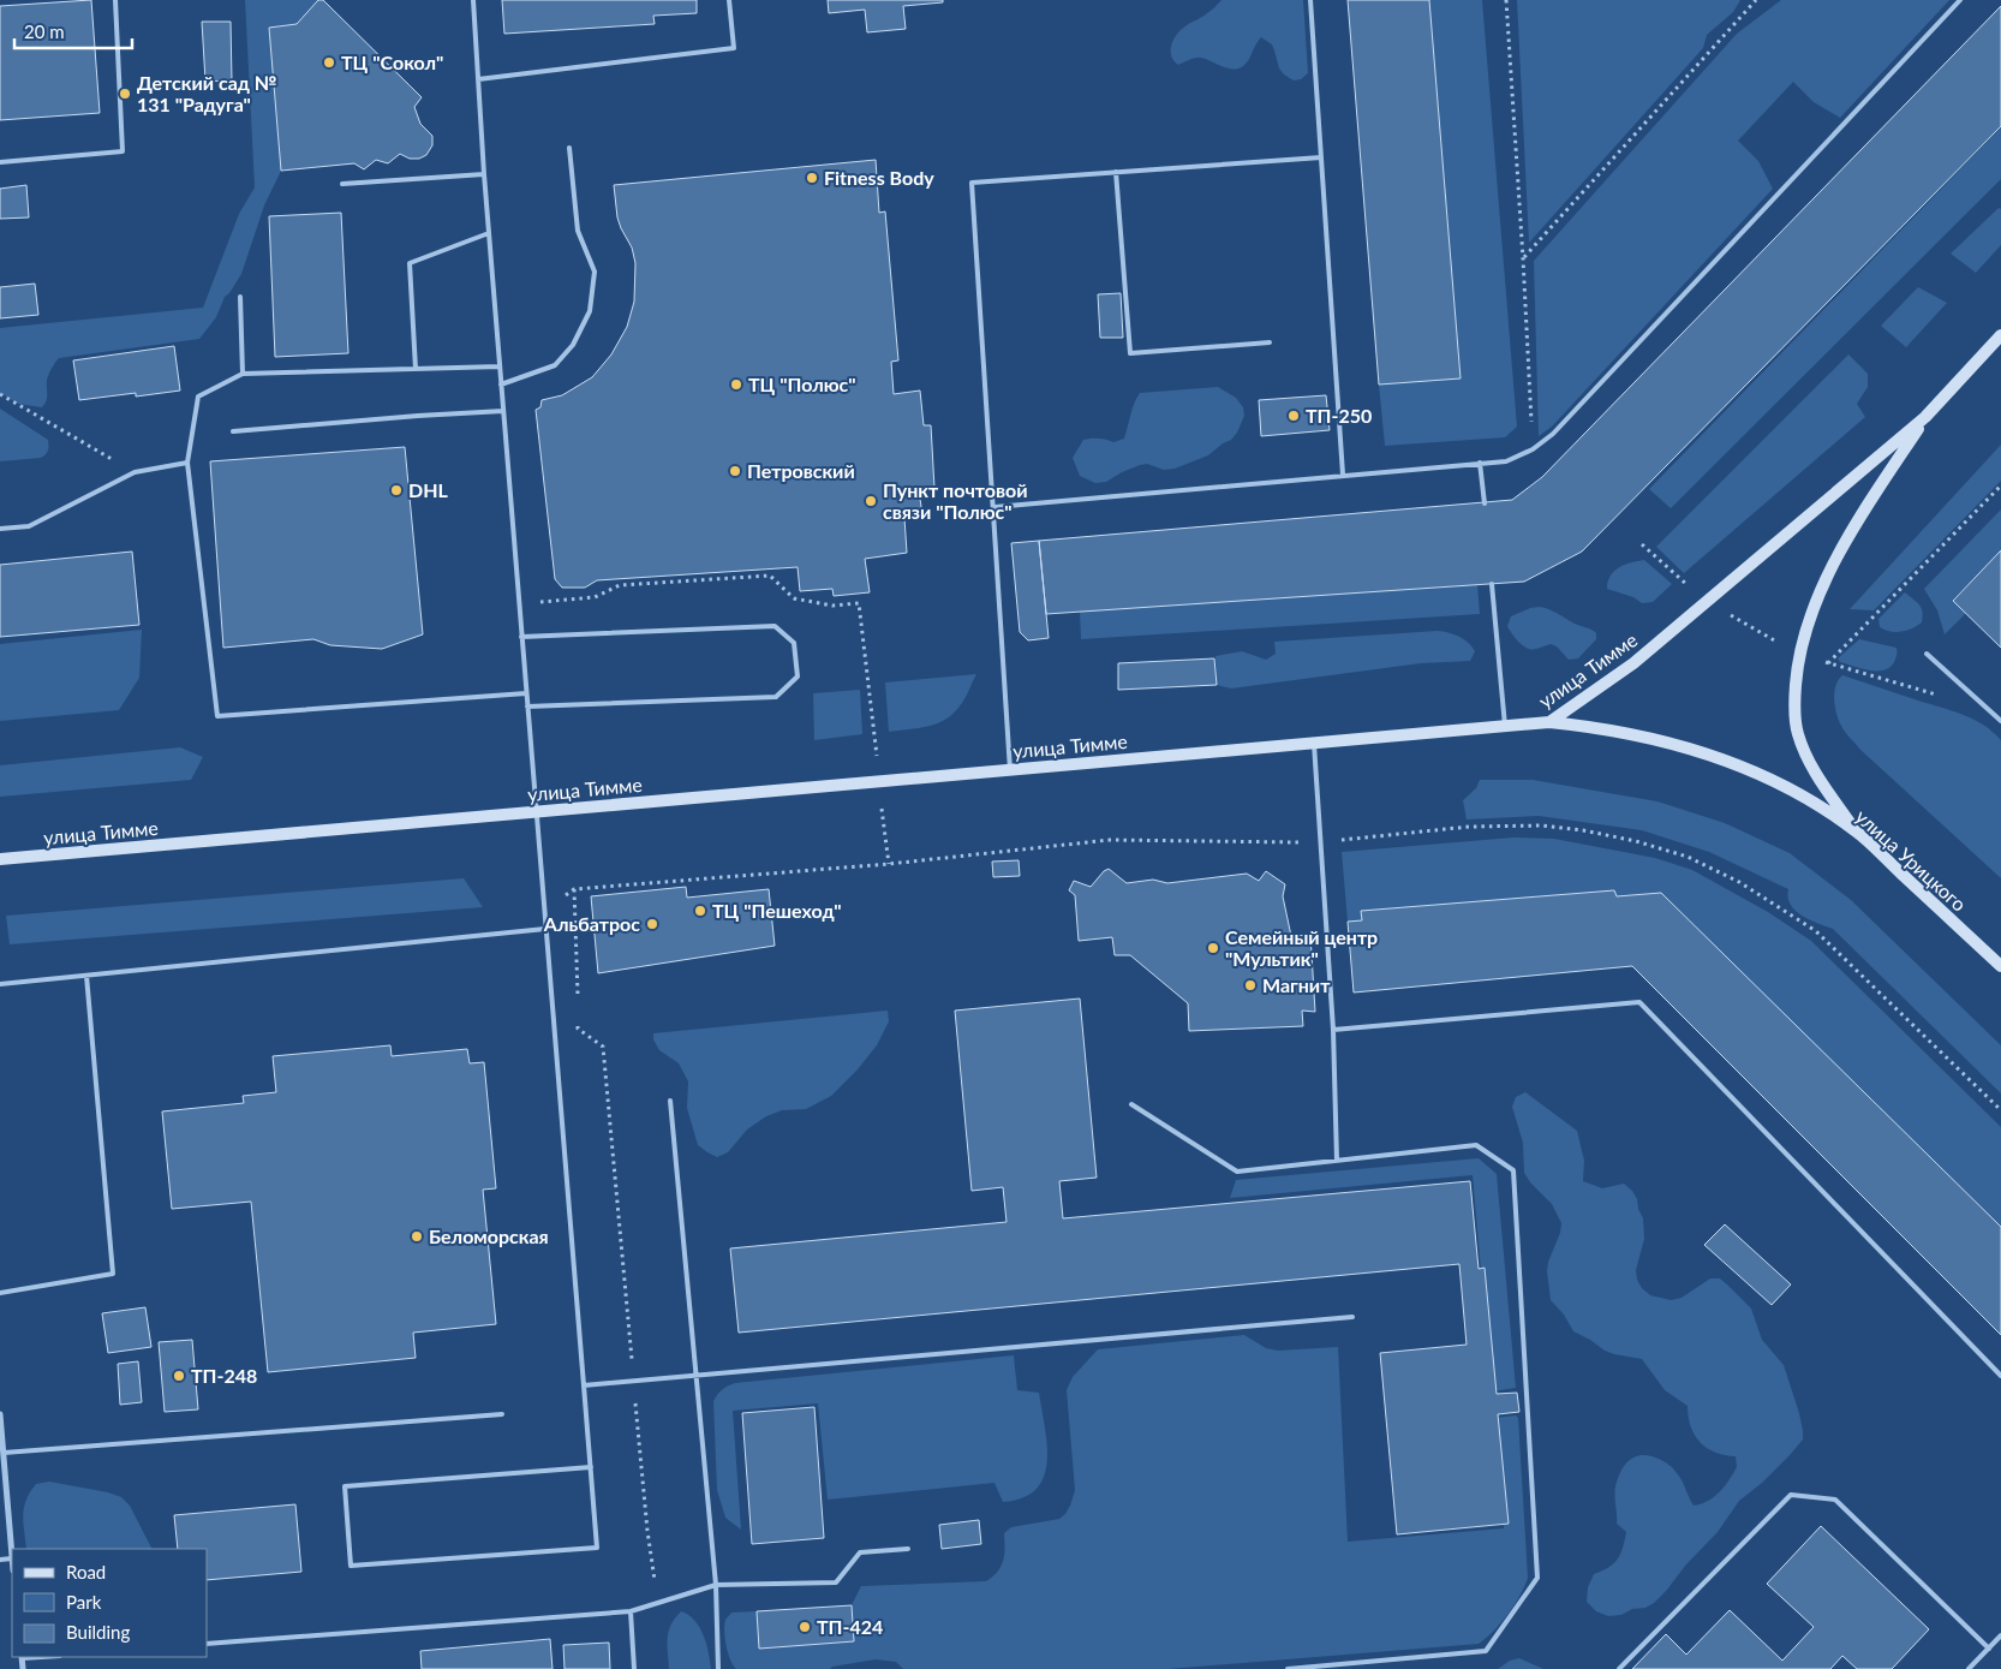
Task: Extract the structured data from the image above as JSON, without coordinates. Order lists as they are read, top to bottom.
{
  "streets": {
    "main road": ["улица Тимме", "улица Урицкого"]
  },
  "crossings": [
    ["улица Тимме", "улица Урицкого"]
  ],
  "places": [
    "ТЦ \"Сокол\"",
    "Детский сад № 131 \"Радуга\"",
    "Fitness Body",
    "ТЦ \"Полюс\"",
    "ТП-250",
    "Петровский",
    "DHL",
    "Пункт почтовой связи \"Полюс\"",
    "ТЦ \"Пешеход\"",
    "Альбатрос",
    "Семейный центр \"Мультик\"",
    "Магнит",
    "Беломорская",
    "ТП-248",
    "ТП-424"
  ],
  "legend": ["Road", "Park", "Building"],
  "scale_bar": "20 m"
}
